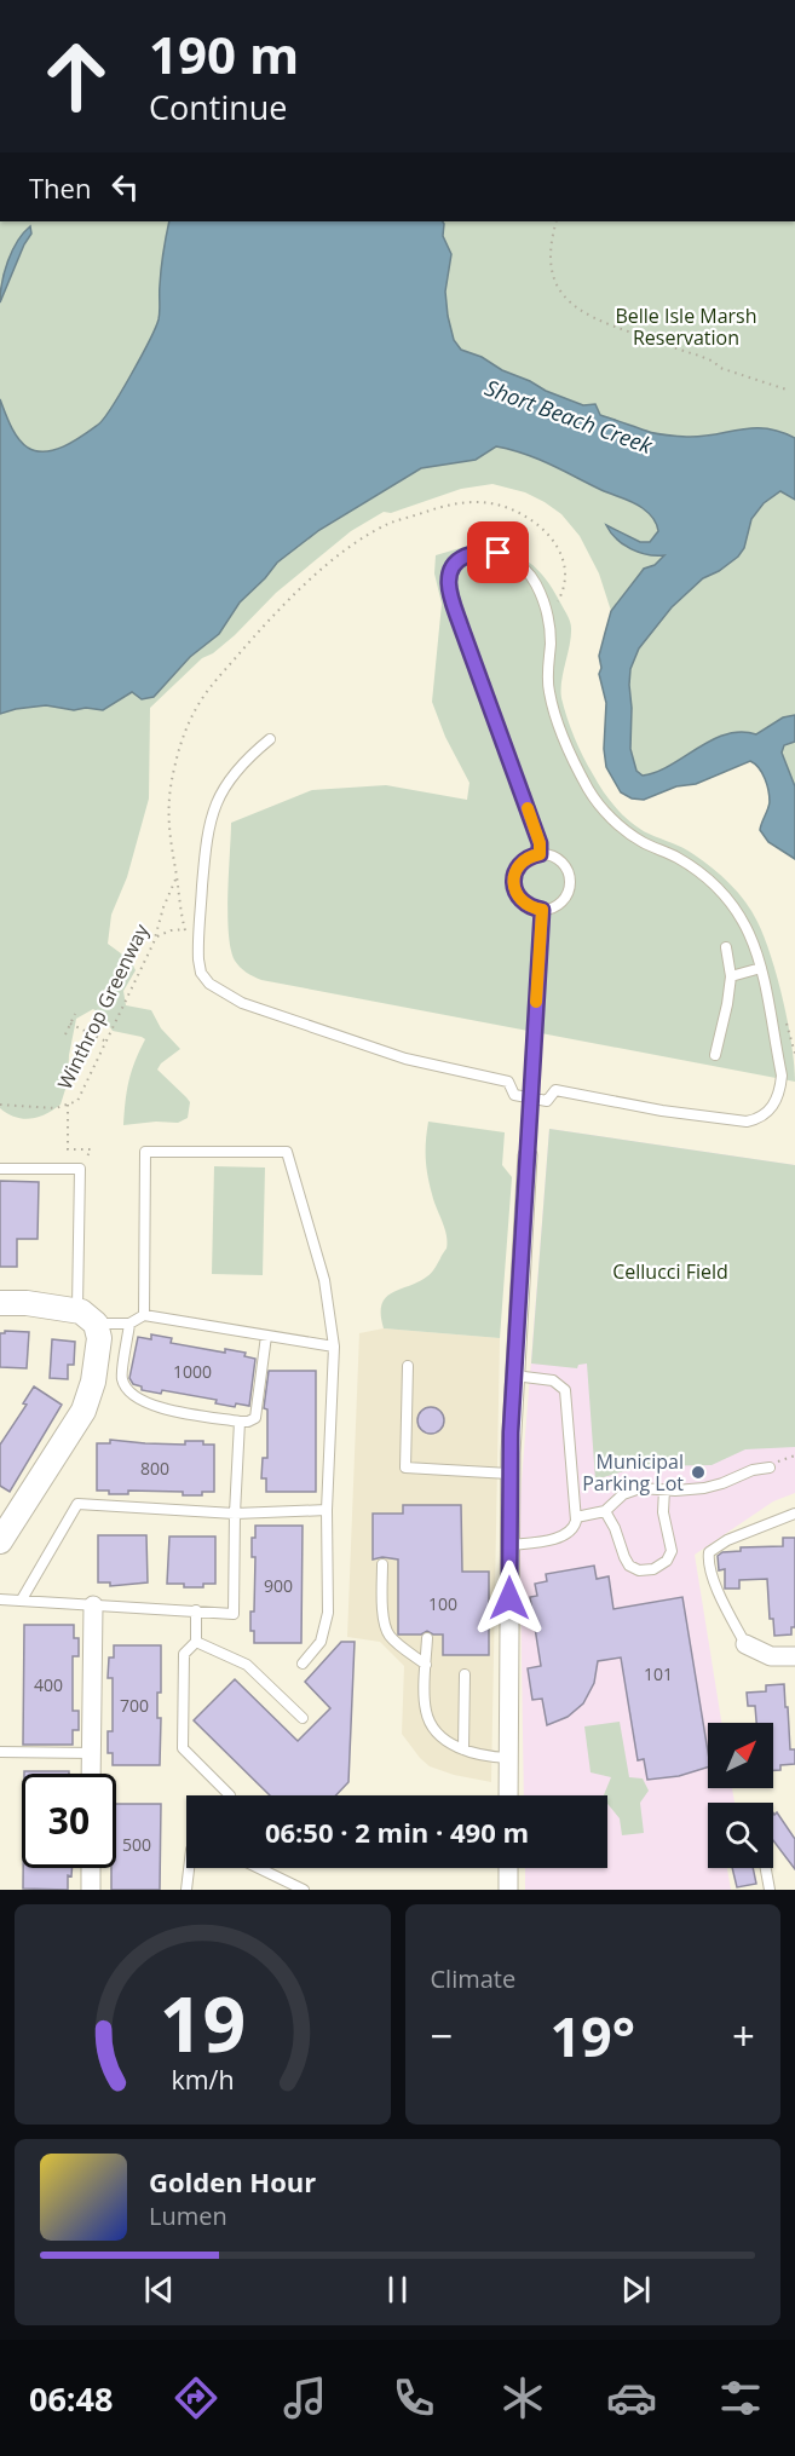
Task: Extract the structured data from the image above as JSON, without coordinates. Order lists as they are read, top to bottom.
{
  "streets": {
    "path": ["Winthrop Greenway"]
  },
  "water": ["Short Beach Creek"],
  "parks": ["Belle Isle Marsh Reservation", "Cellucci Field"],
  "places": ["Municipal Parking Lot"],
  "house_numbers": [
    "1000",
    "800",
    "900",
    "100",
    "101",
    "400",
    "700",
    "500"
  ],
  "north": "top right",
  "page": {
    "turn": ["190 m", "Continue"],
    "then": "Then",
    "limit": "30",
    "trip": "06:50 · 2 min · 490 m",
    "tile": "Climate",
    "heat": ["−", "19°", "+"],
    "song": ["Golden Hour", "Lumen"],
    "tabs": "06:48",
    "gauge": ["19", "km/h"]
  }
}
